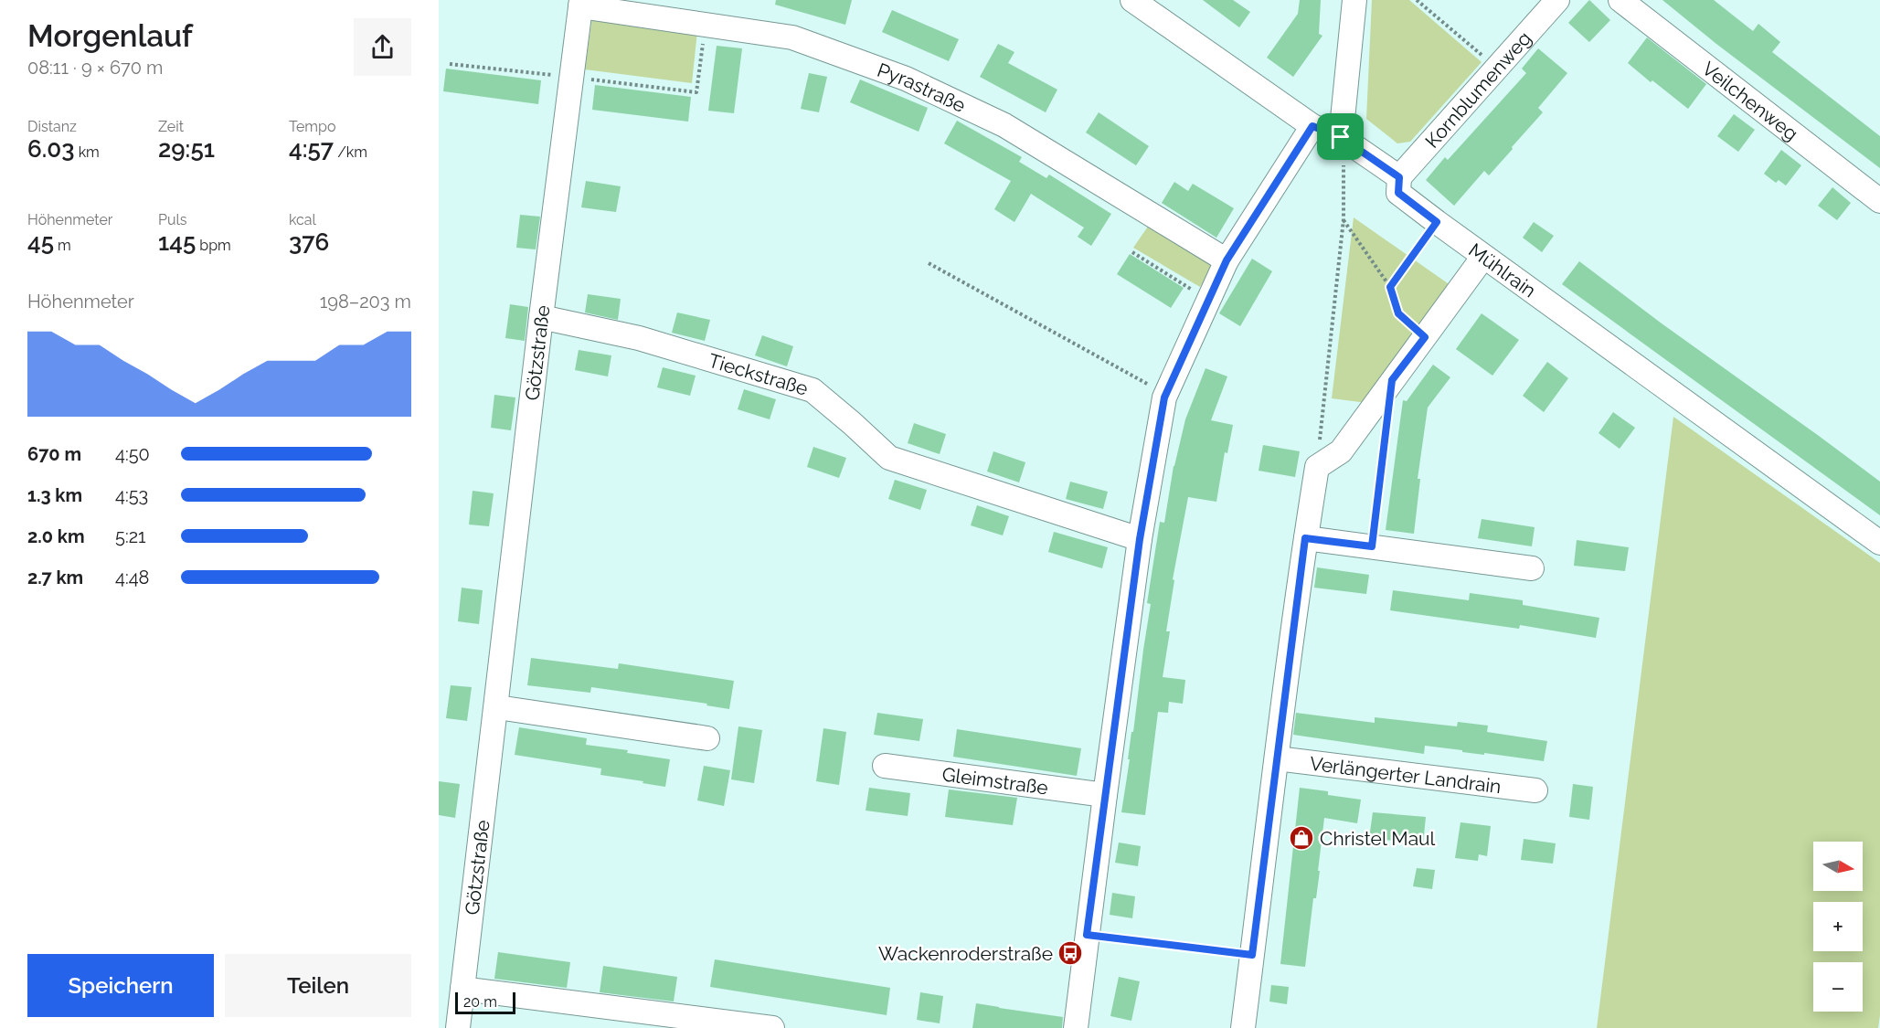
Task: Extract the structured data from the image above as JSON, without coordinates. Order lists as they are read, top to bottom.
{
  "streets": {
    "street": [
      "Pyrastraße",
      "Kornblumenweg",
      "Veilchenweg",
      "Mühlrain",
      "Götzstraße",
      "Tieckstraße",
      "Verlängerter Landrain",
      "Gleimstraße"
    ]
  },
  "crossings": [
    ["Pyrastraße", "Götzstraße"],
    ["Kornblumenweg", "Mühlrain"],
    ["Götzstraße", "Tieckstraße"]
  ],
  "places": {
    "shop": ["Christel Maul"],
    "bus stop": ["Wackenroderstraße"]
  },
  "scale_bar": "20 m",
  "north": "right",
  "page": {
    "heading": ["Morgenlauf", "08:11 · 9 × 670 m"],
    "stats": [
      ["Distanz", "6.03 km"],
      ["Zeit", "29:51"],
      ["Tempo", "4:57 /km"],
      ["Höhenmeter", "45 m"],
      ["Puls", "145 bpm"],
      ["kcal", "376"]
    ],
    "chart": ["Höhenmeter", "198–203 m"],
    "list": [
      {
        "name": "670 m",
        "note": "4:50"
      },
      {
        "name": "1.3 km",
        "note": "4:53"
      },
      {
        "name": "2.0 km",
        "note": "5:21"
      },
      {
        "name": "2.7 km",
        "note": "4:48"
      }
    ],
    "map_buttons": ["+", "−"],
    "buttons": ["Speichern", "Teilen"],
    "scale": "20 m"
  }
}
